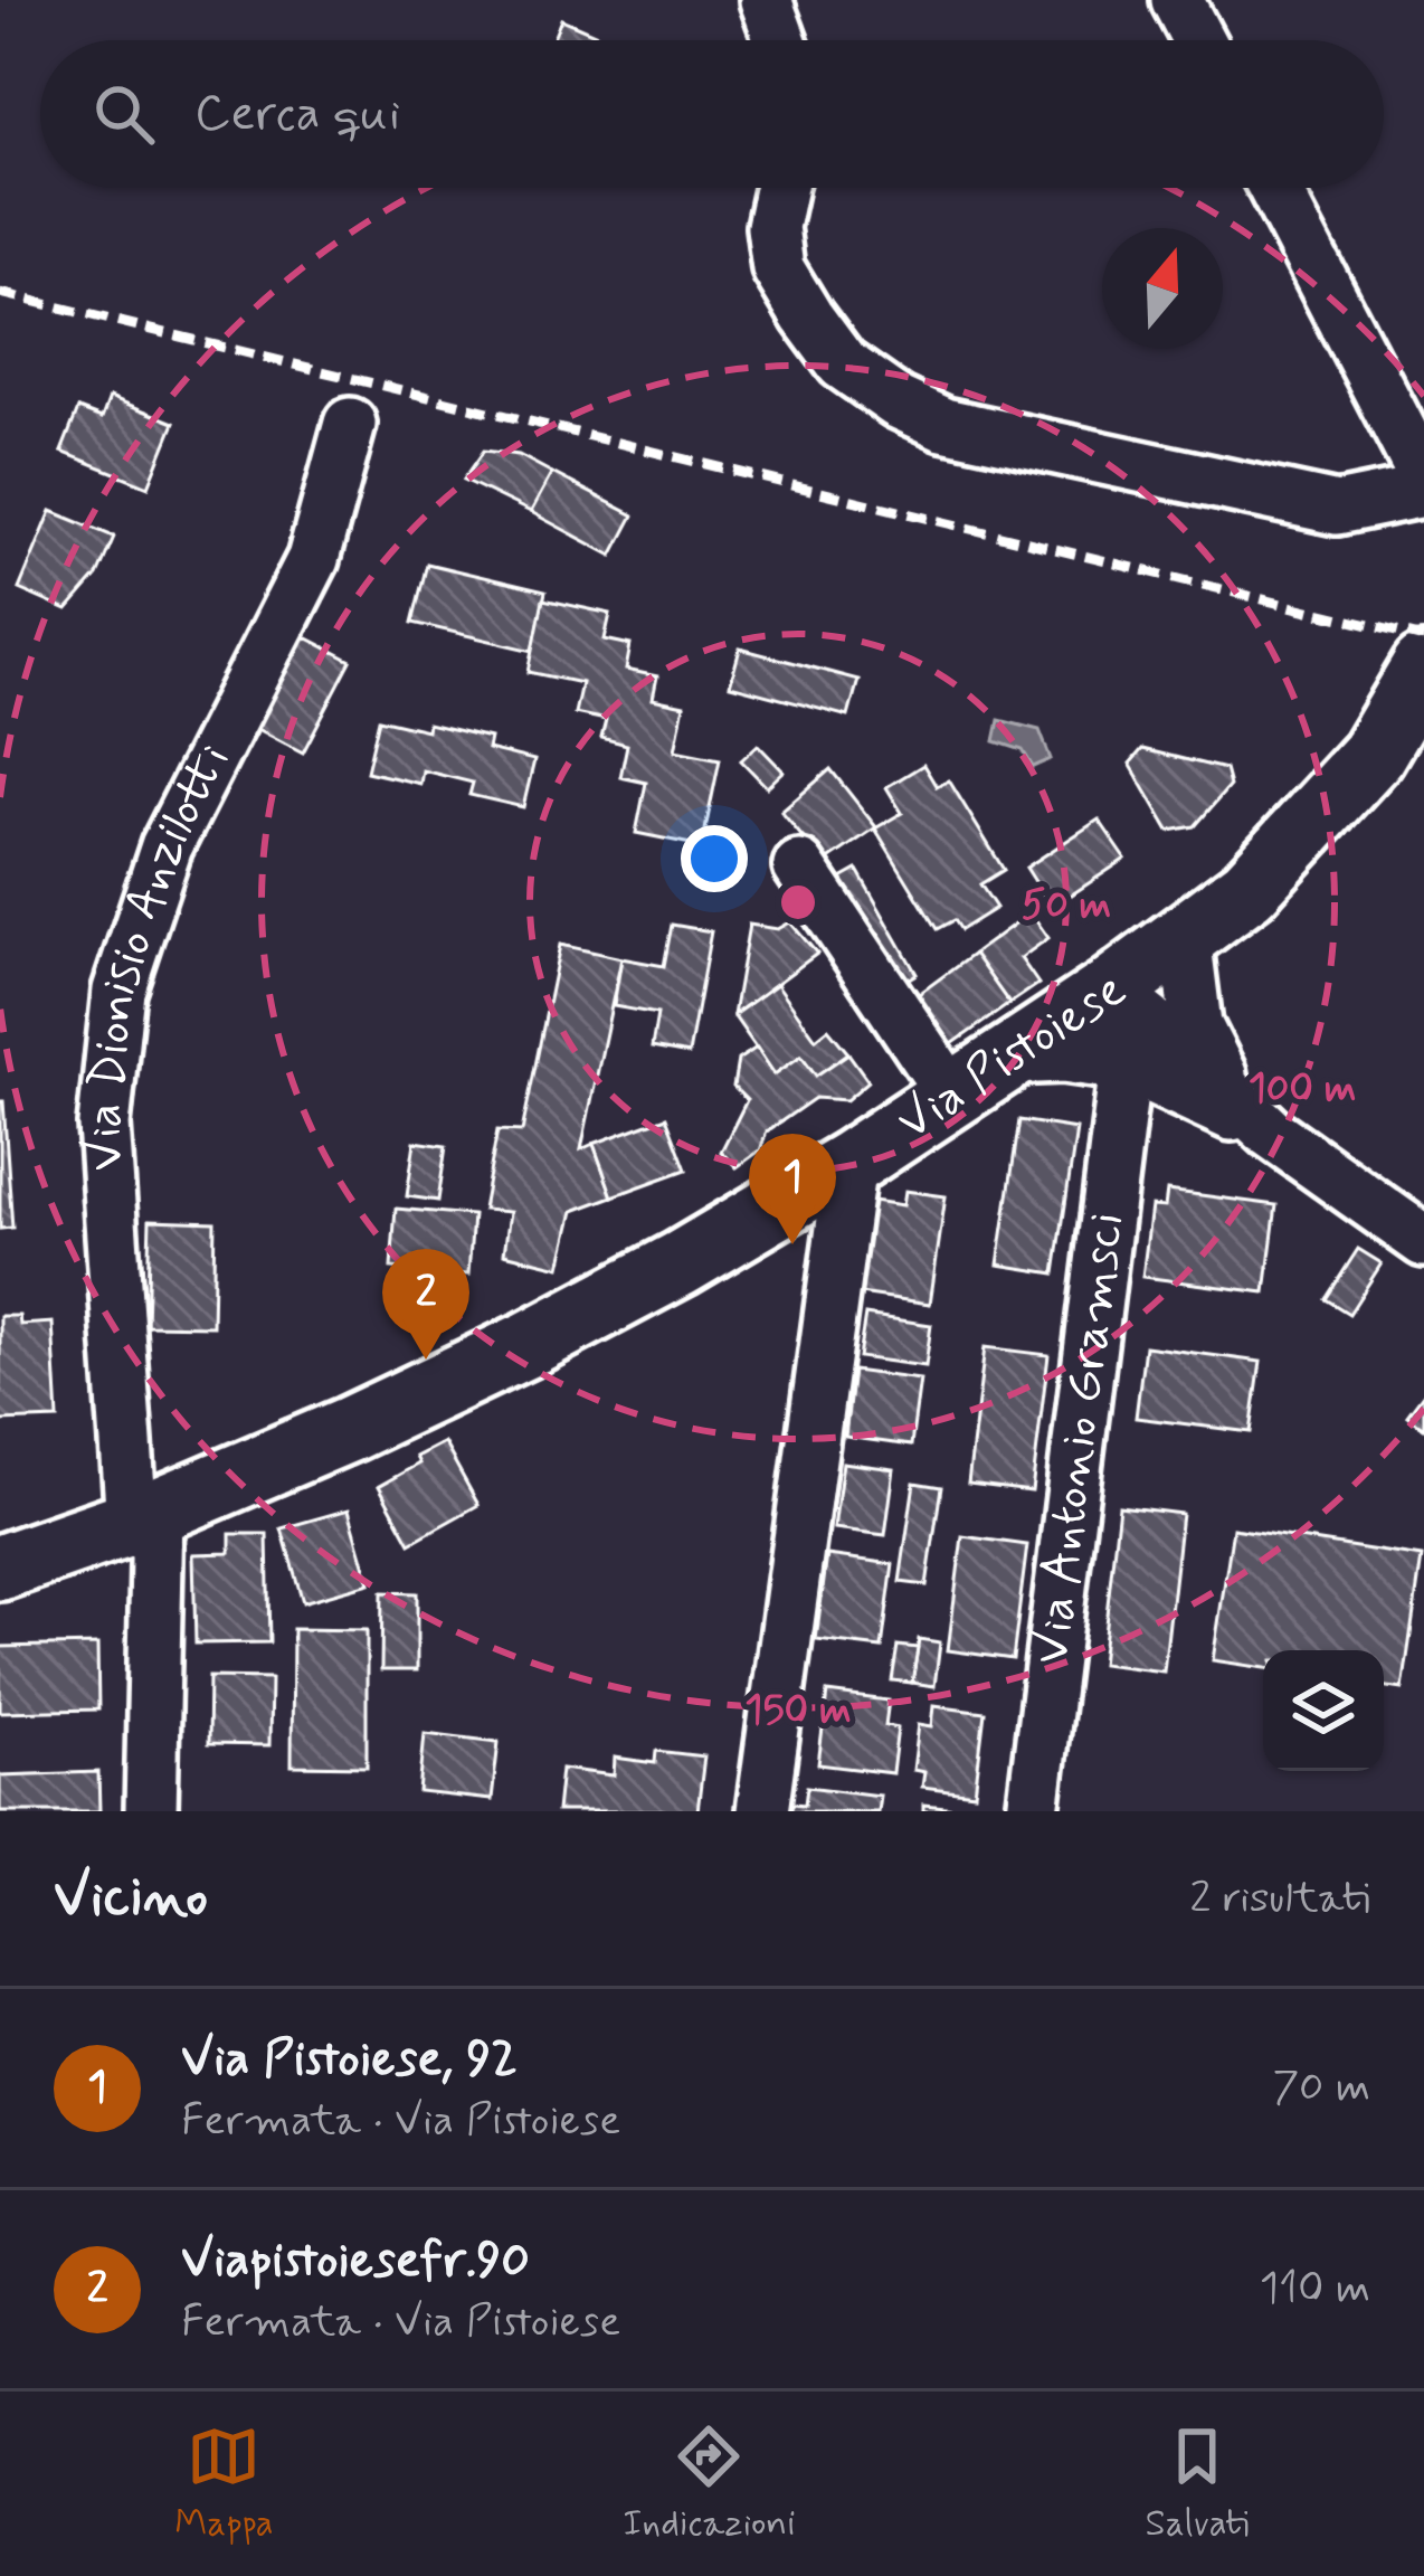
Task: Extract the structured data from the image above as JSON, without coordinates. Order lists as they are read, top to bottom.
{
  "streets": {
    "main road": ["Via Pistoiese"],
    "street": ["Via Dionisio Anzilotti", "Via Antonio Gramsci"]
  },
  "crossings": [
    ["Via Dionisio Anzilotti", "Via Pistoiese"],
    ["Via Pistoiese", "Via Antonio Gramsci"]
  ],
  "north": "top",
  "page": {
    "search": "Cerca qui",
    "pins": ["1", "2"],
    "heading": ["Vicino", "2 risultati"],
    "list": [
      {
        "mark": "1",
        "name": "Via Pistoiese, 92",
        "note": "Fermata · Via Pistoiese",
        "value": "70 m"
      },
      {
        "mark": "2",
        "name": "Viapistoiesefr.90",
        "note": "Fermata · Via Pistoiese",
        "value": "110 m"
      }
    ],
    "nav": ["Mappa", "Indicazioni", "Salvati"]
  },
  "rings": ["50 m", "100 m", "150 m"]
}
